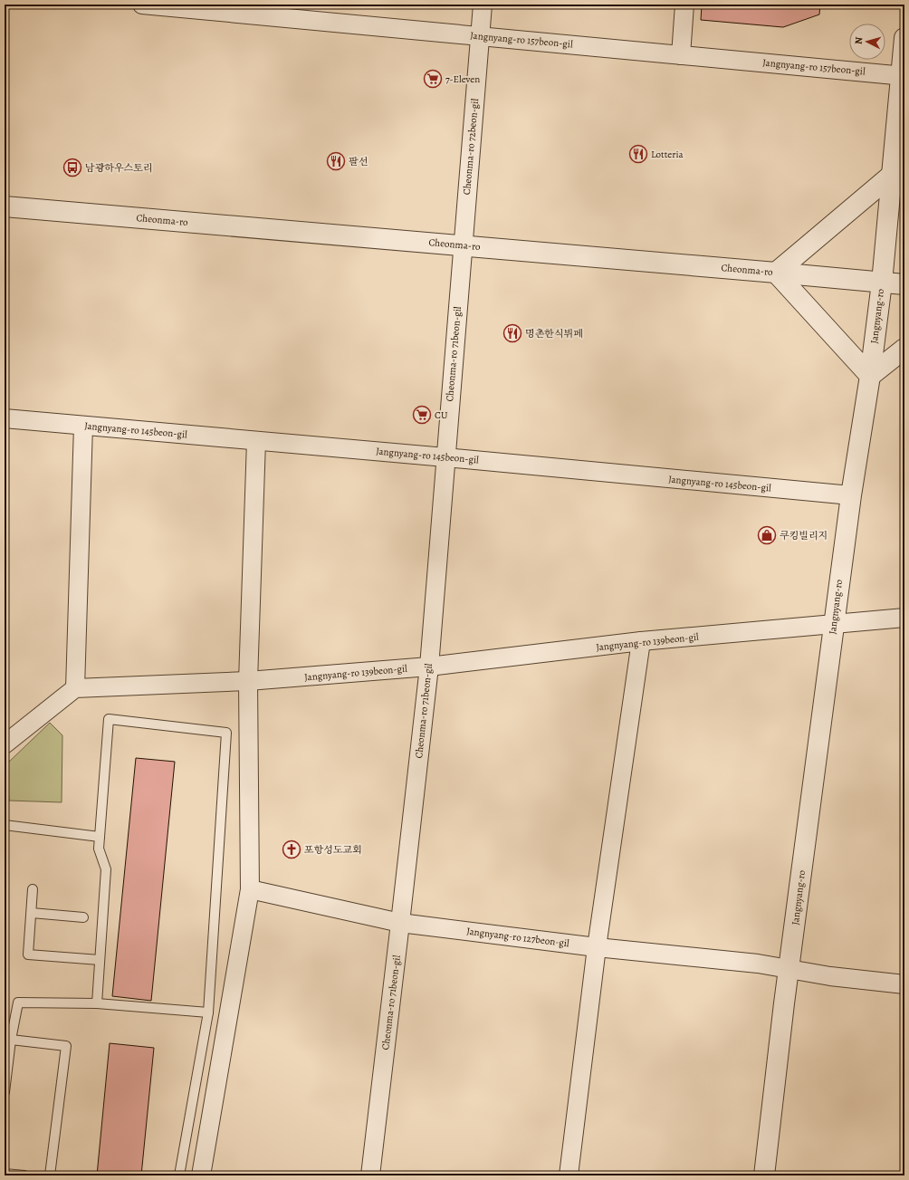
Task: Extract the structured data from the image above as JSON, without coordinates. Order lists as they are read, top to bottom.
{
  "streets": {
    "street": [
      "Jangnyang-ro 157beon-gil",
      "Cheonma-ro 72beon-gil",
      "Cheonma-ro",
      "Jangnyang-ro",
      "Cheonma-ro 71beon-gil",
      "Jangnyang-ro 145beon-gil",
      "Jangnyang-ro 139beon-gil",
      "Jangnyang-ro 127beon-gil"
    ]
  },
  "crossings": [
    ["Jangnyang-ro 157beon-gil", "Cheonma-ro 72beon-gil"],
    ["Jangnyang-ro 157beon-gil", "Jangnyang-ro"],
    ["Cheonma-ro 72beon-gil", "Cheonma-ro"],
    ["Cheonma-ro 72beon-gil", "Cheonma-ro 71beon-gil"],
    ["Cheonma-ro", "Jangnyang-ro"],
    ["Cheonma-ro", "Cheonma-ro 71beon-gil"],
    ["Jangnyang-ro", "Jangnyang-ro 145beon-gil"],
    ["Jangnyang-ro", "Jangnyang-ro 139beon-gil"],
    ["Jangnyang-ro", "Jangnyang-ro 127beon-gil"],
    ["Cheonma-ro 71beon-gil", "Jangnyang-ro 145beon-gil"],
    ["Cheonma-ro 71beon-gil", "Jangnyang-ro 139beon-gil"],
    ["Cheonma-ro 71beon-gil", "Jangnyang-ro 127beon-gil"]
  ],
  "places": {
    "supermarket": ["7-Eleven", "CU"],
    "restaurant": ["Lotteria", "팔선", "명촌한식뷔페"],
    "bus stop": ["남광하우스토리"],
    "shop": ["쿠킹빌리지"],
    "church": ["포항성도교회"]
  },
  "north": "left"
}
